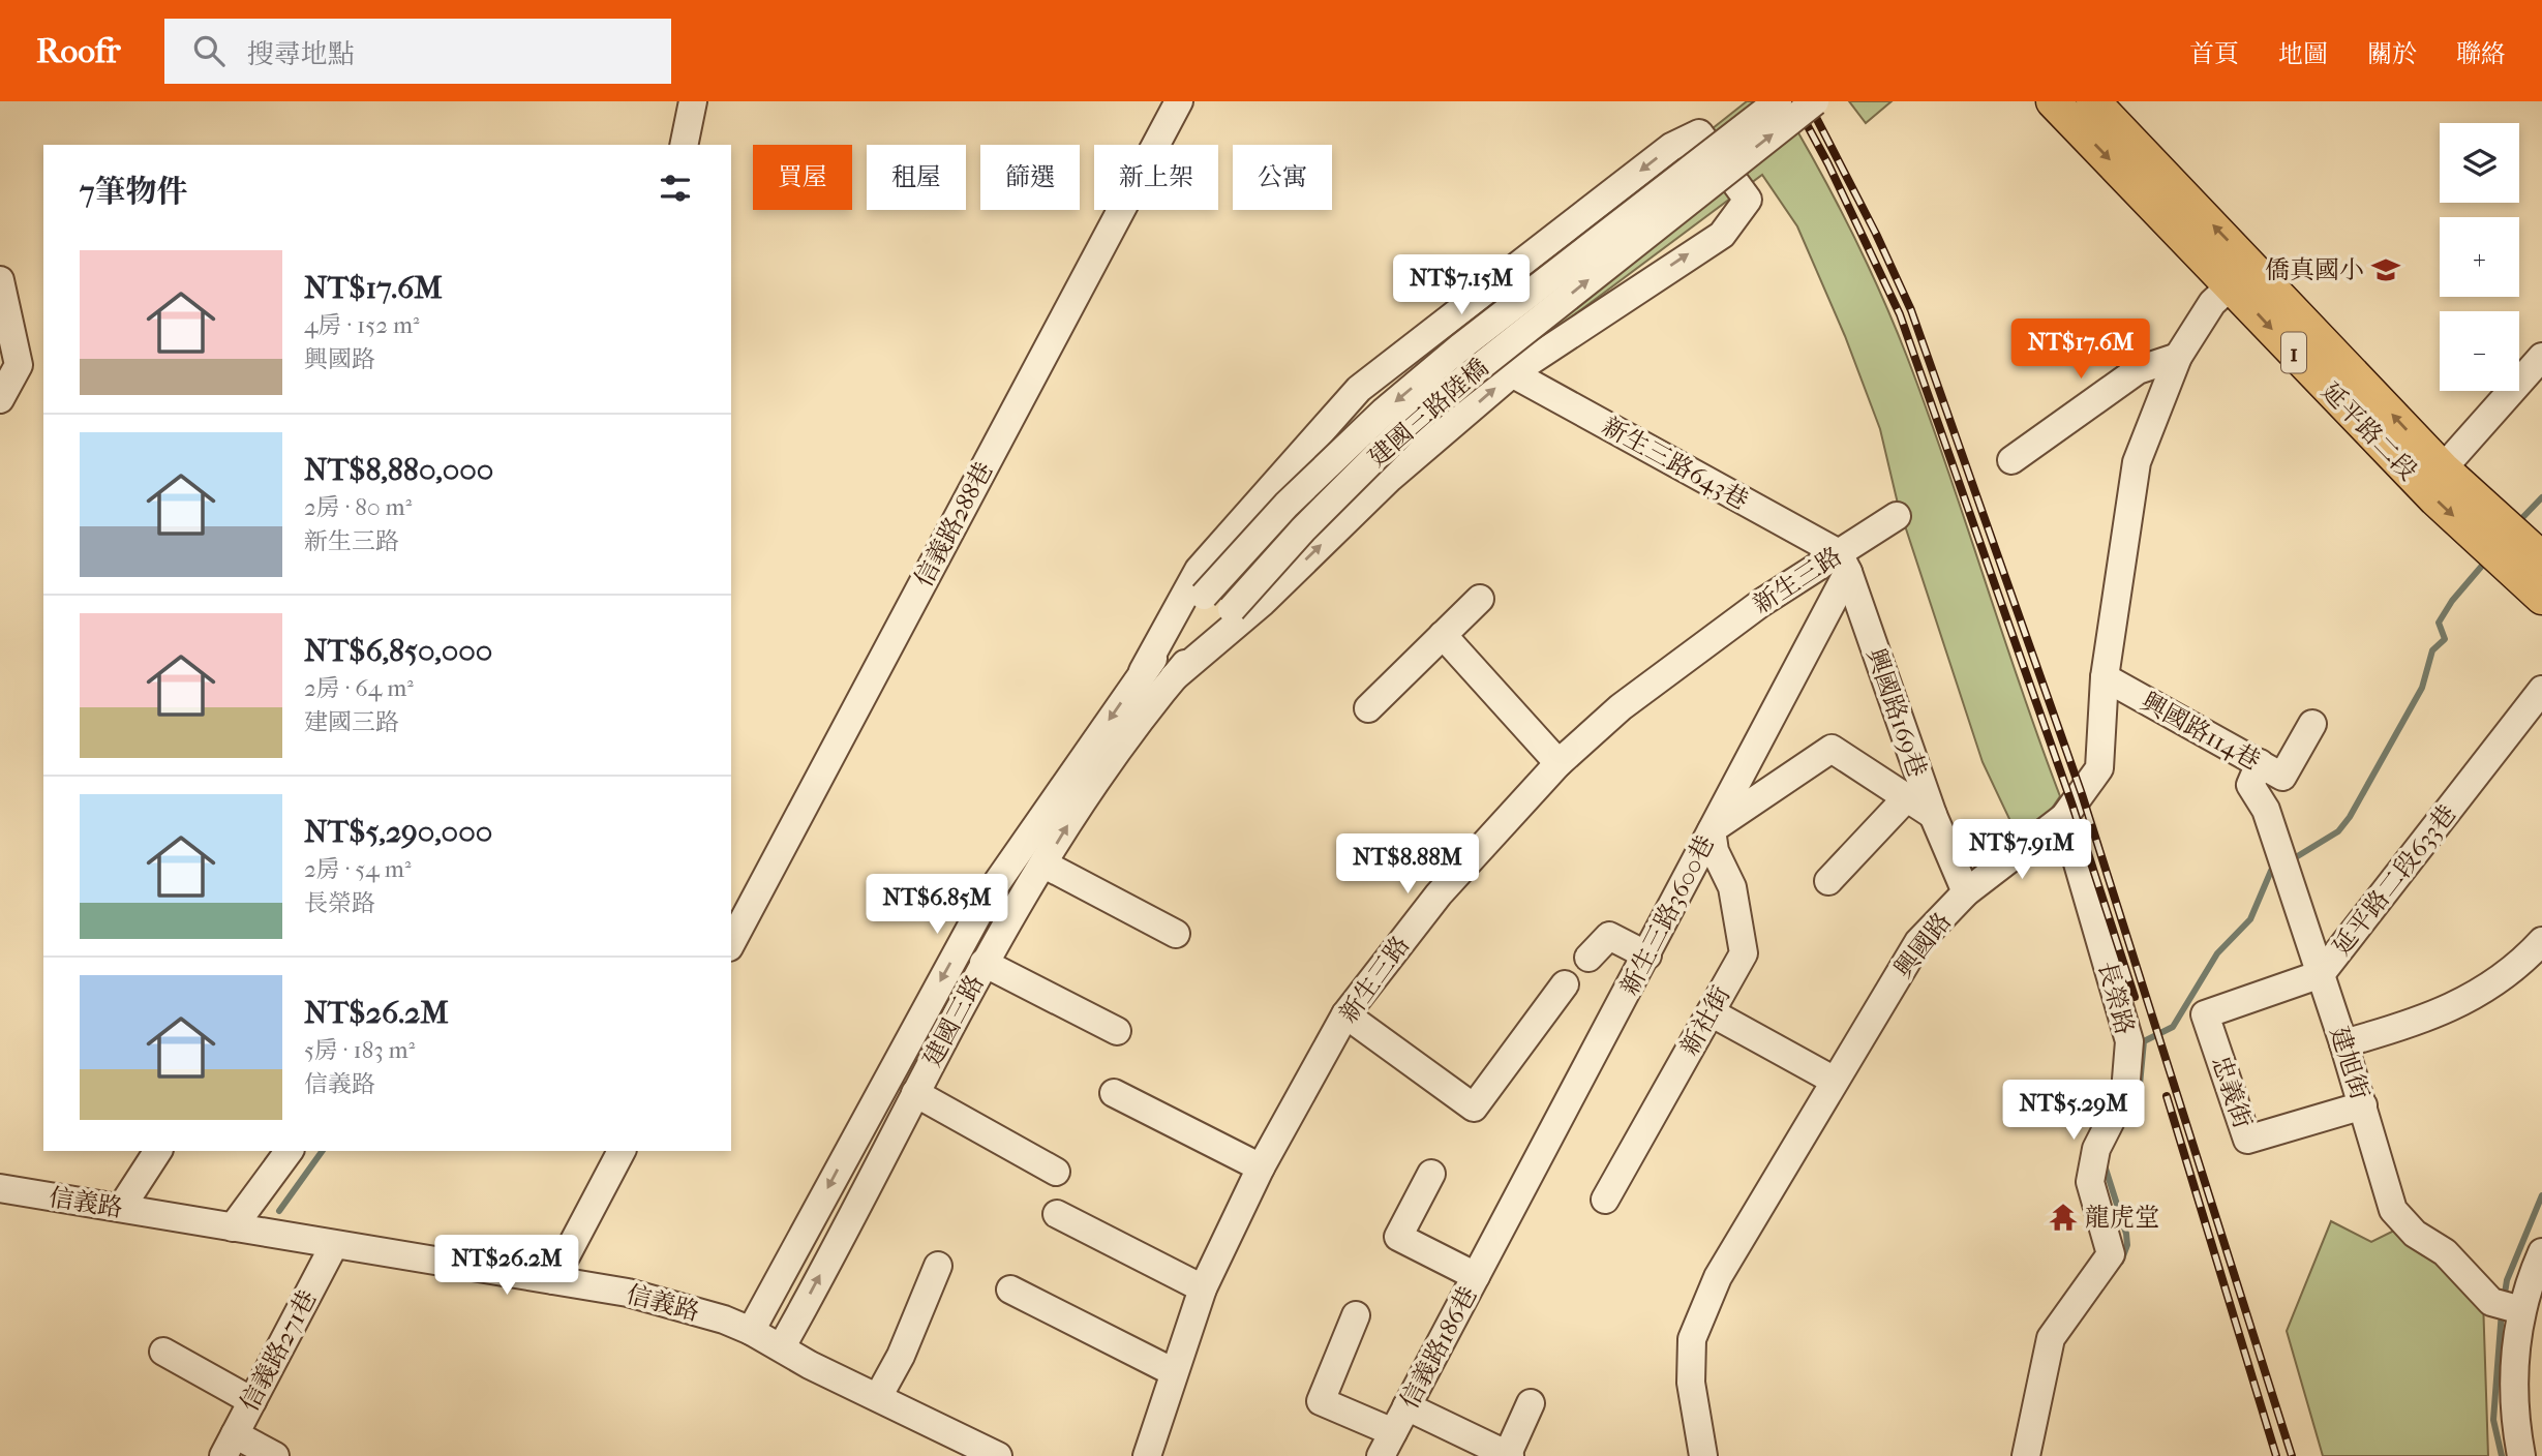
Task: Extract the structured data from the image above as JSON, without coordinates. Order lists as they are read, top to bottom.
{
  "streets": {
    "main road": ["1", "延平路二段"],
    "street": [
      "建國三路陸橋",
      "新生三路643巷",
      "信義路288巷",
      "新生三路",
      "興國路169巷",
      "興國路114巷",
      "延平路二段633巷",
      "新生三路3600巷",
      "興國路",
      "長榮路",
      "建國三路",
      "新社街",
      "建旭街",
      "忠義街",
      "信義路",
      "信義路186巷",
      "信義路271巷"
    ]
  },
  "crossings": [
    ["建國三路陸橋", "建國三路"],
    ["延平路二段", "興國路"],
    ["新生三路643巷", "新生三路"],
    ["新生三路643巷", "興國路169巷"],
    ["新生三路643巷", "新生三路3600巷"],
    ["新生三路", "興國路169巷"],
    ["新生三路", "新生三路3600巷"],
    ["興國路169巷", "新生三路3600巷"],
    ["興國路169巷", "興國路"],
    ["興國路114巷", "興國路"],
    ["興國路114巷", "建旭街"],
    ["延平路二段633巷", "建旭街"],
    ["延平路二段633巷", "忠義街"],
    ["新生三路3600巷", "新社街"],
    ["新生三路3600巷", "信義路186巷"],
    ["興國路", "長榮路"],
    ["建國三路", "信義路"],
    ["建旭街", "忠義街"],
    ["信義路", "信義路271巷"]
  ],
  "places": {
    "school or university": ["僑真國小"],
    "temple": ["龍虎堂"]
  },
  "page": {
    "header": "Roofr",
    "search": "搜尋地點",
    "nav": [
      "首頁",
      "地圖",
      "關於",
      "聯絡"
    ],
    "map_buttons": ["+", "−"],
    "chip": [
      "買屋",
      "租屋",
      "篩選",
      "新上架",
      "公寓"
    ],
    "heading": "7筆物件",
    "list": [
      {
        "name": "NT$17.6M",
        "note": "4房 · 152 m² · 興國路"
      },
      {
        "name": "NT$8,880,000",
        "note": "2房 · 80 m² · 新生三路"
      },
      {
        "name": "NT$6,850,000",
        "note": "2房 · 64 m² · 建國三路"
      },
      {
        "name": "NT$5,290,000",
        "note": "2房 · 54 m² · 長榮路"
      },
      {
        "name": "NT$26.2M",
        "note": "5房 · 183 m² · 信義路"
      }
    ],
    "price": [
      "NT$7.15M",
      "NT$17.6M",
      "NT$7.91M",
      "NT$8.88M",
      "NT$6.85M",
      "NT$5.29M",
      "NT$26.2M"
    ]
  }
}
